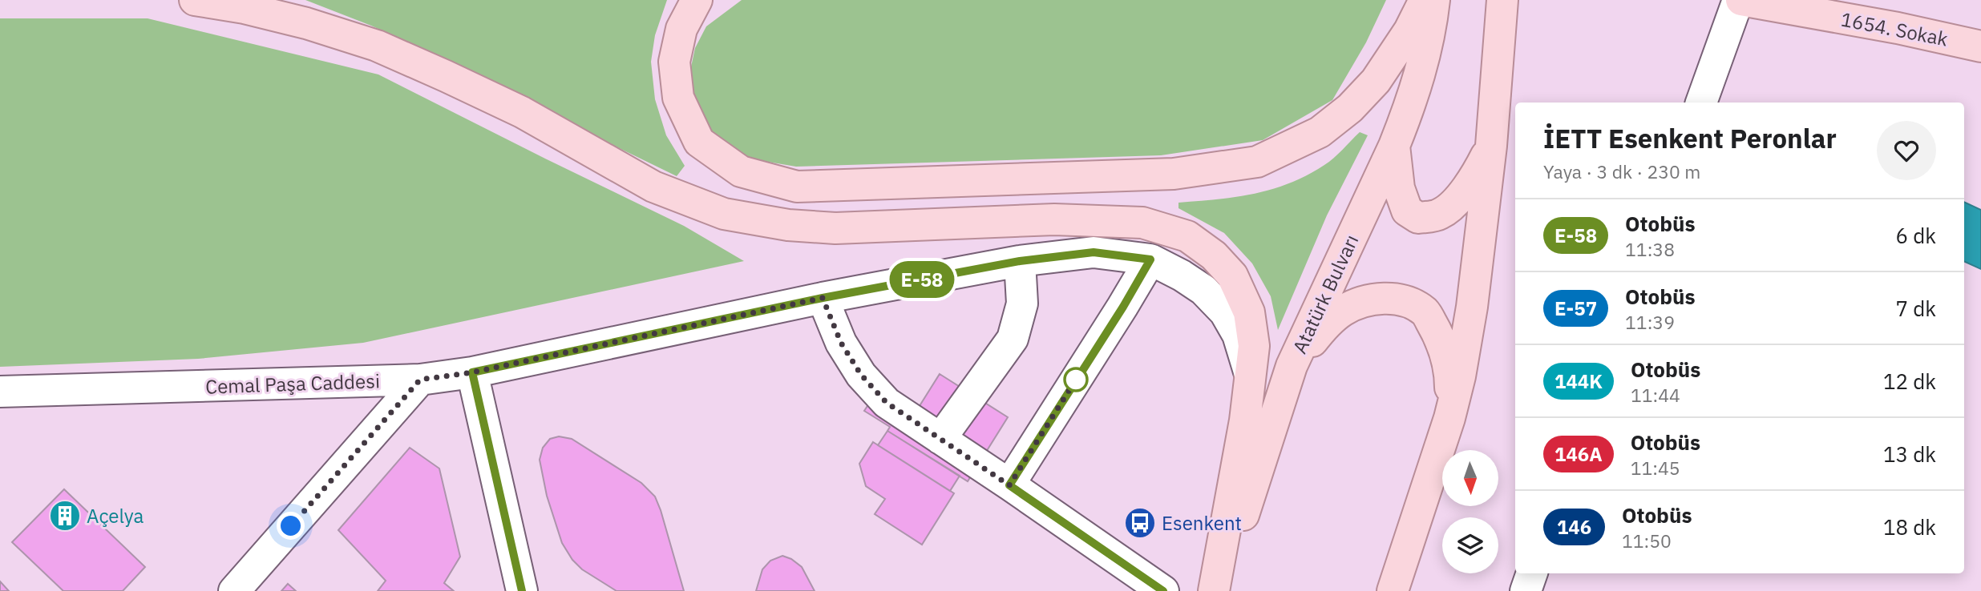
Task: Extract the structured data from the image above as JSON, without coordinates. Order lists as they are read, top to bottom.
{
  "streets": {
    "main road": ["1654. Sokak", "Atatürk Bulvarı"],
    "street": ["Cemal Paşa Caddesi"]
  },
  "places": {
    "building": ["Açelya"],
    "bus stop": ["Esenkent"]
  },
  "lines": ["bus line E-58"],
  "north": "bottom",
  "page": {
    "on_map": "E-58",
    "heading": ["İETT Esenkent Peronlar", "Yaya · 3 dk · 230 m"],
    "list": [
      {
        "mark": "E-58",
        "name": "Otobüs",
        "note": "11:38",
        "value": "6 dk"
      },
      {
        "mark": "E-57",
        "name": "Otobüs",
        "note": "11:39",
        "value": "7 dk"
      },
      {
        "mark": "144K",
        "name": "Otobüs",
        "note": "11:44",
        "value": "12 dk"
      },
      {
        "mark": "146A",
        "name": "Otobüs",
        "note": "11:45",
        "value": "13 dk"
      },
      {
        "mark": "146",
        "name": "Otobüs",
        "note": "11:50",
        "value": "18 dk"
      }
    ]
  }
}
